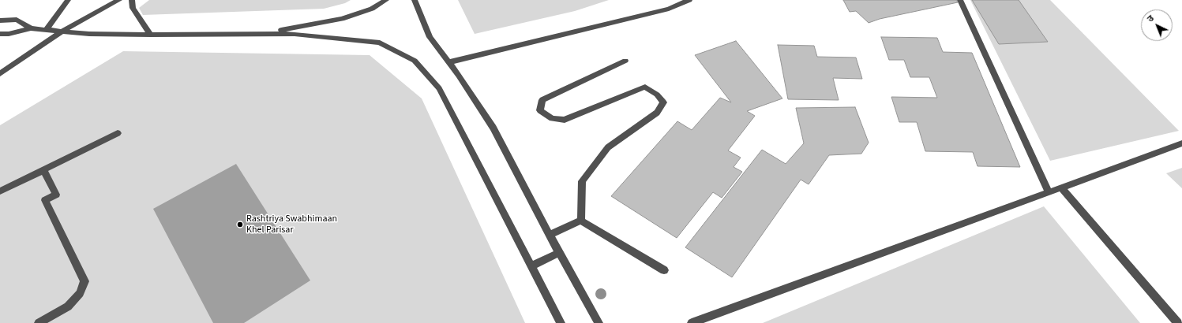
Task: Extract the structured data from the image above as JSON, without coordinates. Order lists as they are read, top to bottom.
{
  "places": ["Rashtriya Swabhimaan Khel Parisar"],
  "north": "top left"
}
